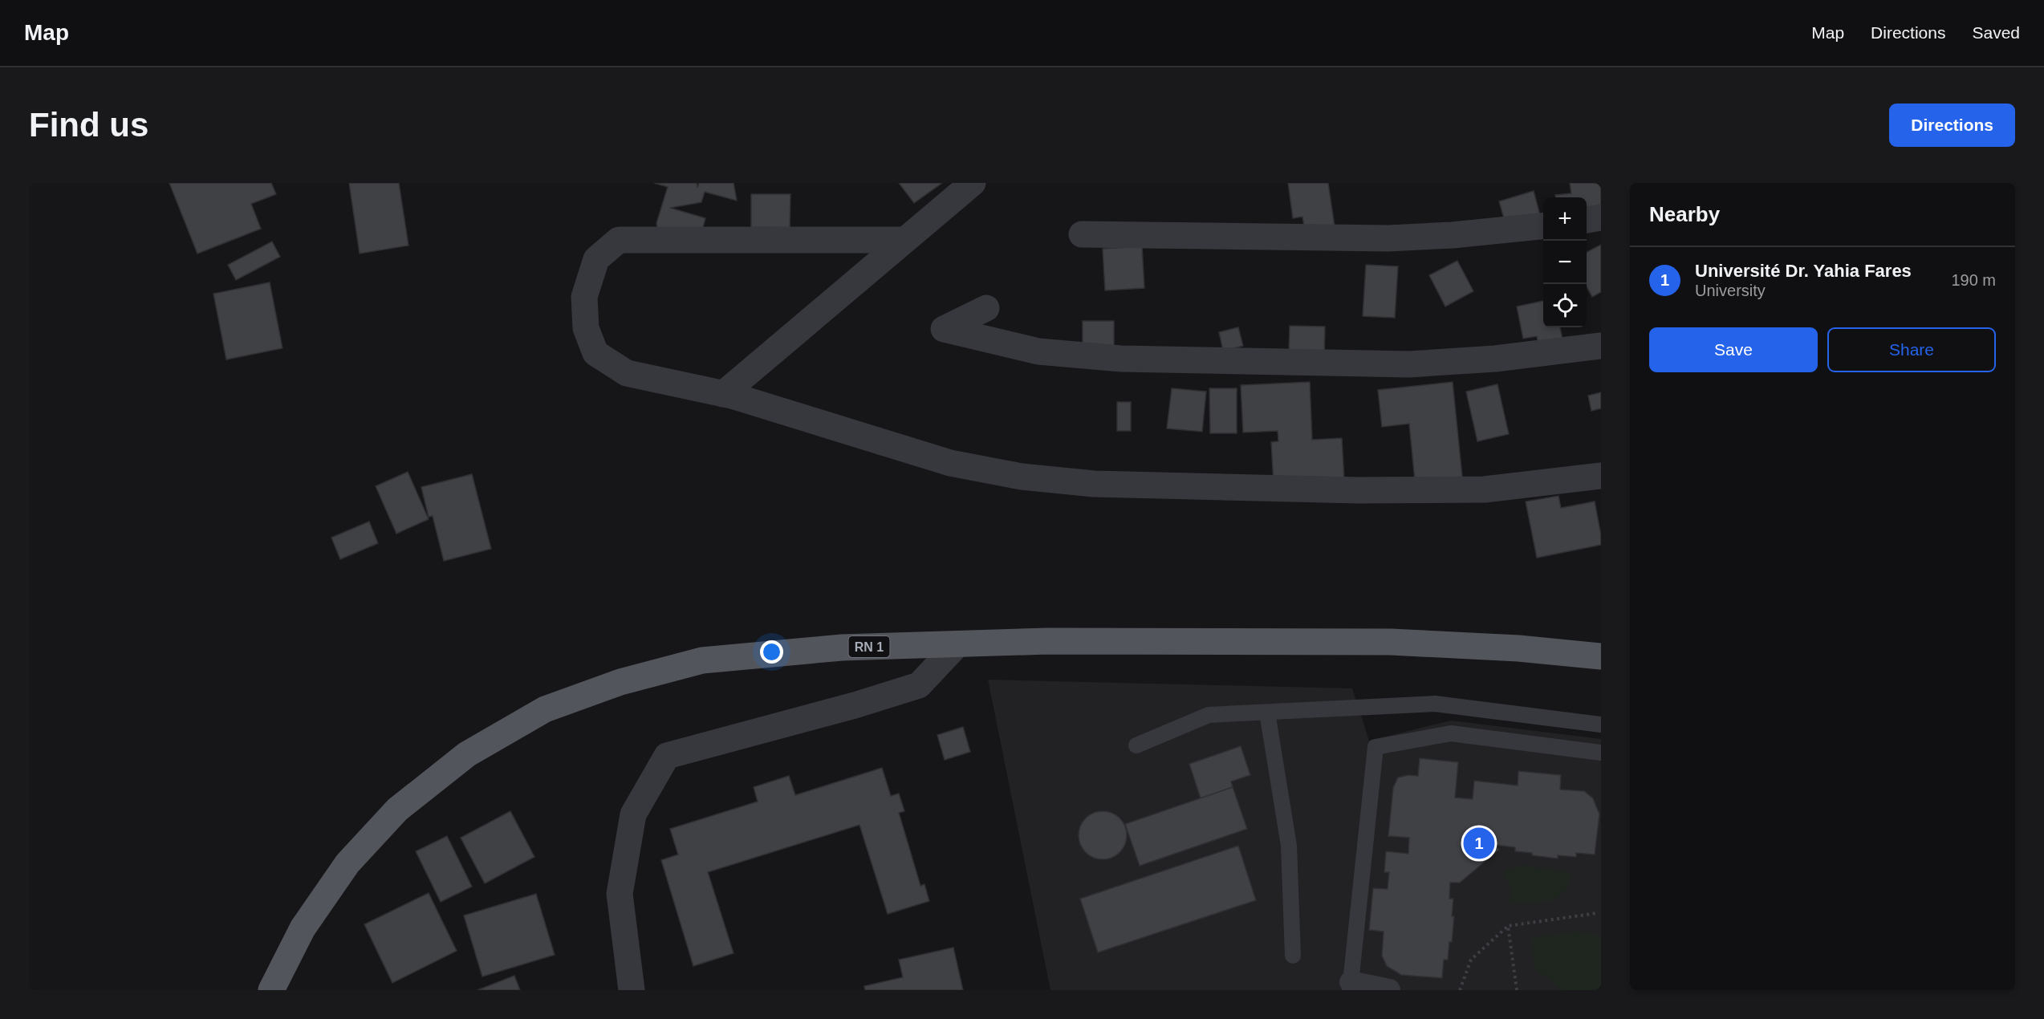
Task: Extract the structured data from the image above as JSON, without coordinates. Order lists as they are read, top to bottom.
{
  "streets": {
    "main road": ["RN 1"]
  },
  "page": {
    "header": "Map",
    "nav": ["Map", "Directions", "Saved"],
    "buttons": [
      "Directions",
      ["Save", "Share"]
    ],
    "title": "Find us",
    "heading": "Nearby",
    "map_buttons": ["+", "−"],
    "list": [
      {
        "mark": "1",
        "name": "Université Dr. Yahia Fares",
        "note": "University",
        "value": "190 m"
      }
    ],
    "pins": "1"
  }
}
